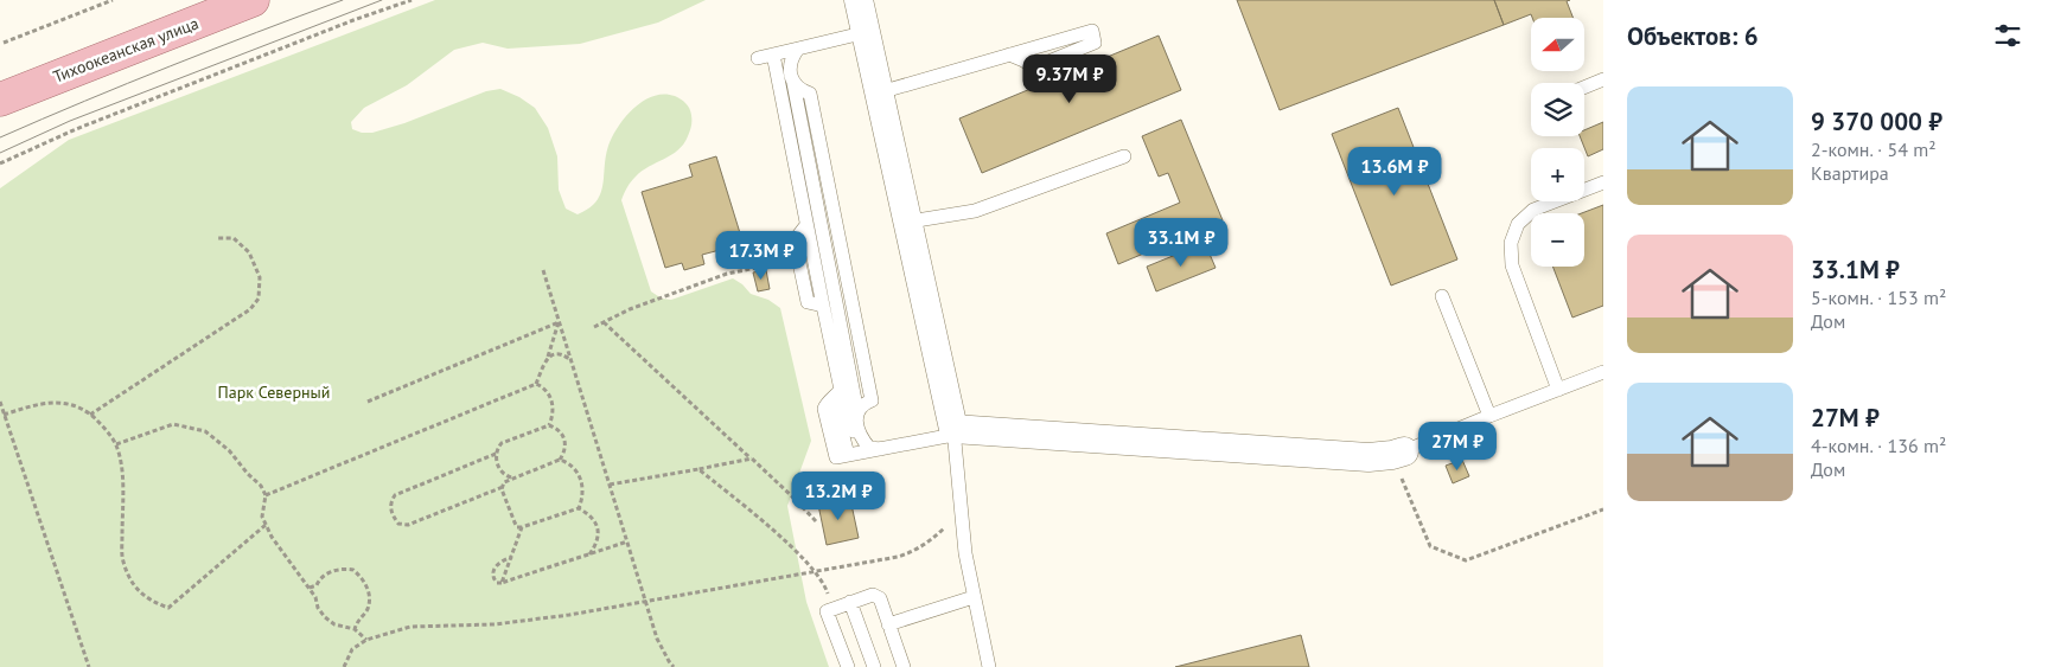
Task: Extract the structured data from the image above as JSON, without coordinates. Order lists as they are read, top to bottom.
{
  "streets": {
    "main road": ["Тихоокеанская улица"]
  },
  "parks": ["Парк Северный"],
  "north": "left",
  "page": {
    "heading": "Объектов: 6",
    "map_buttons": ["+", "−"],
    "price": [
      "9.37M ₽",
      "13.6M ₽",
      "33.1M ₽",
      "17.3M ₽",
      "27M ₽",
      "13.2M ₽"
    ],
    "list": [
      {
        "name": "9 370 000 ₽",
        "note": "2-комн. · 54 m² · Квартира"
      },
      {
        "name": "33.1M ₽",
        "note": "5-комн. · 153 m² · Дом"
      },
      {
        "name": "27M ₽",
        "note": "4-комн. · 136 m² · Дом"
      }
    ]
  }
}
